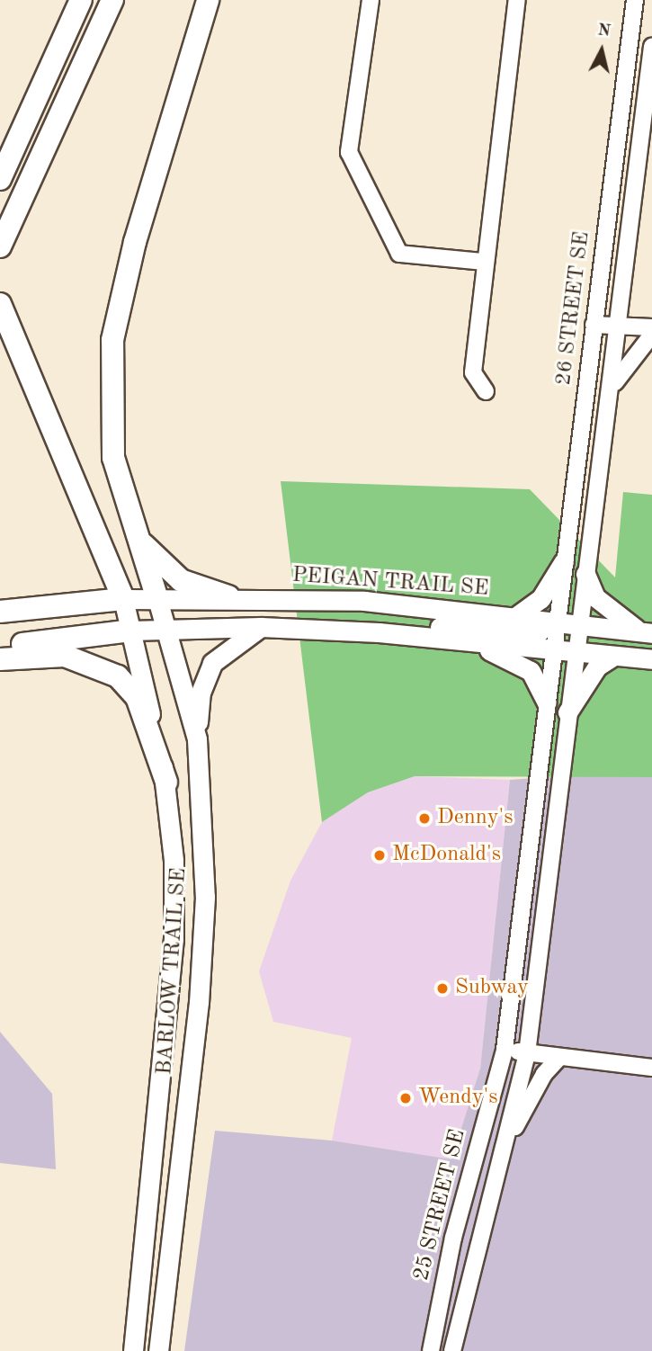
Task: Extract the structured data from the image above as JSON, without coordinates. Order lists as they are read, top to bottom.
{
  "streets": {
    "main road": ["PEIGAN TRAIL SE", "BARLOW TRAIL SE"],
    "street": ["26 STREET SE", "25 STREET SE"]
  },
  "crossings": [
    ["26 STREET SE", "PEIGAN TRAIL SE"],
    ["26 STREET SE", "25 STREET SE"],
    ["PEIGAN TRAIL SE", "BARLOW TRAIL SE"],
    ["PEIGAN TRAIL SE", "25 STREET SE"]
  ],
  "places": [
    "Denny's",
    "McDonald's",
    "Subway",
    "Wendy's"
  ],
  "north": "top"
}
